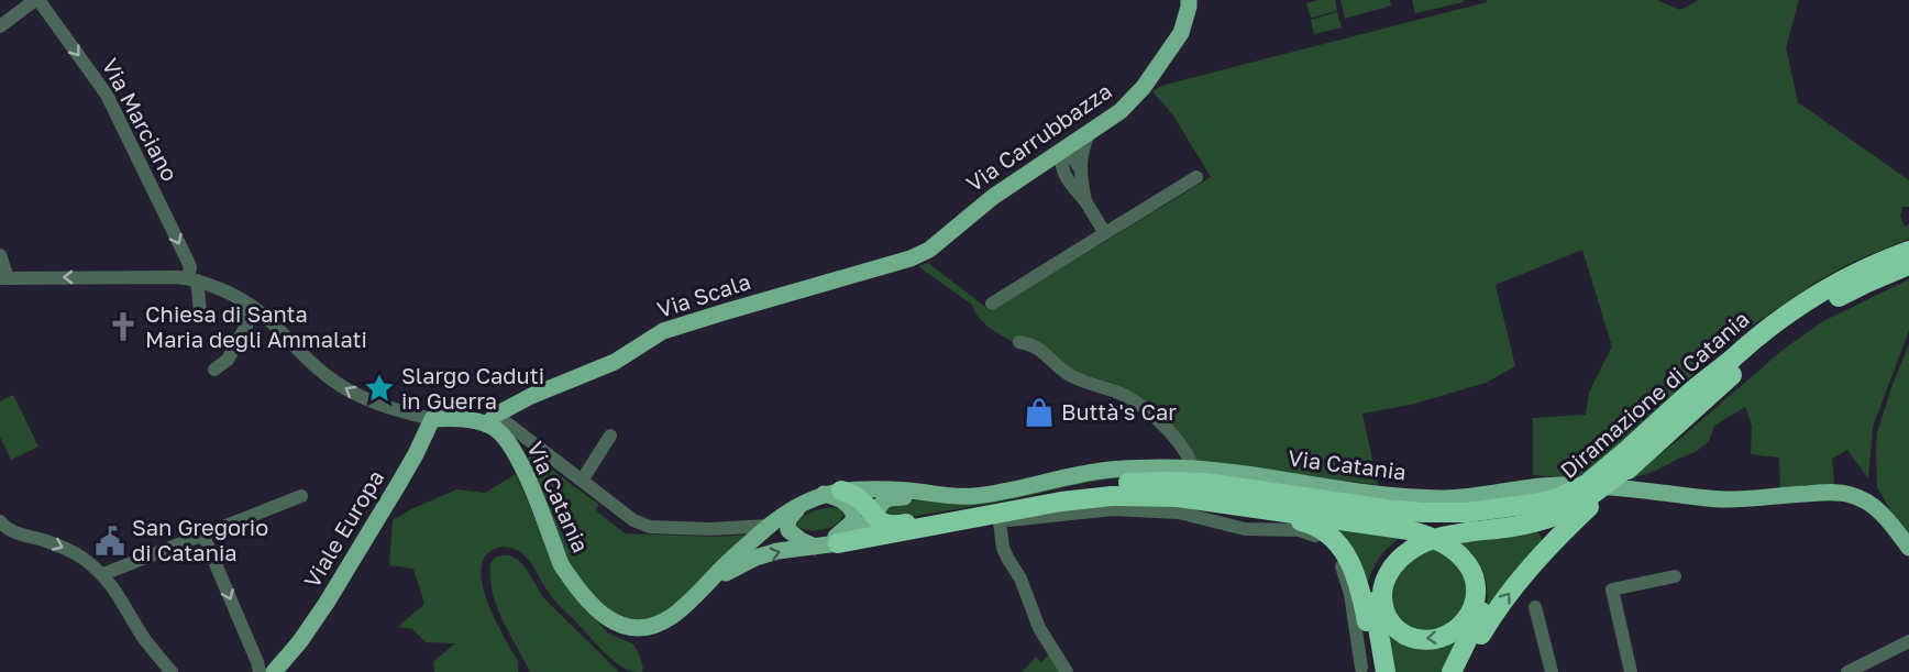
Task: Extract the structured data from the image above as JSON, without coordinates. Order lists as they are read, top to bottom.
{
  "streets": {
    "highway": ["Diramazione di Catania"],
    "main road": [
      "Via Carrubbazza",
      "Via Scala",
      "Via Catania",
      "Viale Europa"
    ],
    "street": ["Via Marciano"]
  },
  "crossings": [
    ["Via Carrubbazza", "Via Scala"],
    ["Via Scala", "Via Catania"]
  ],
  "one_way": ["Via Marciano"],
  "places": {
    "church": ["Chiesa di Santa Maria degli Ammalati"],
    "place": ["Slargo Caduti in Guerra"],
    "shop": ["Buttà's Car"],
    "public building": ["San Gregorio di Catania"]
  }
}
